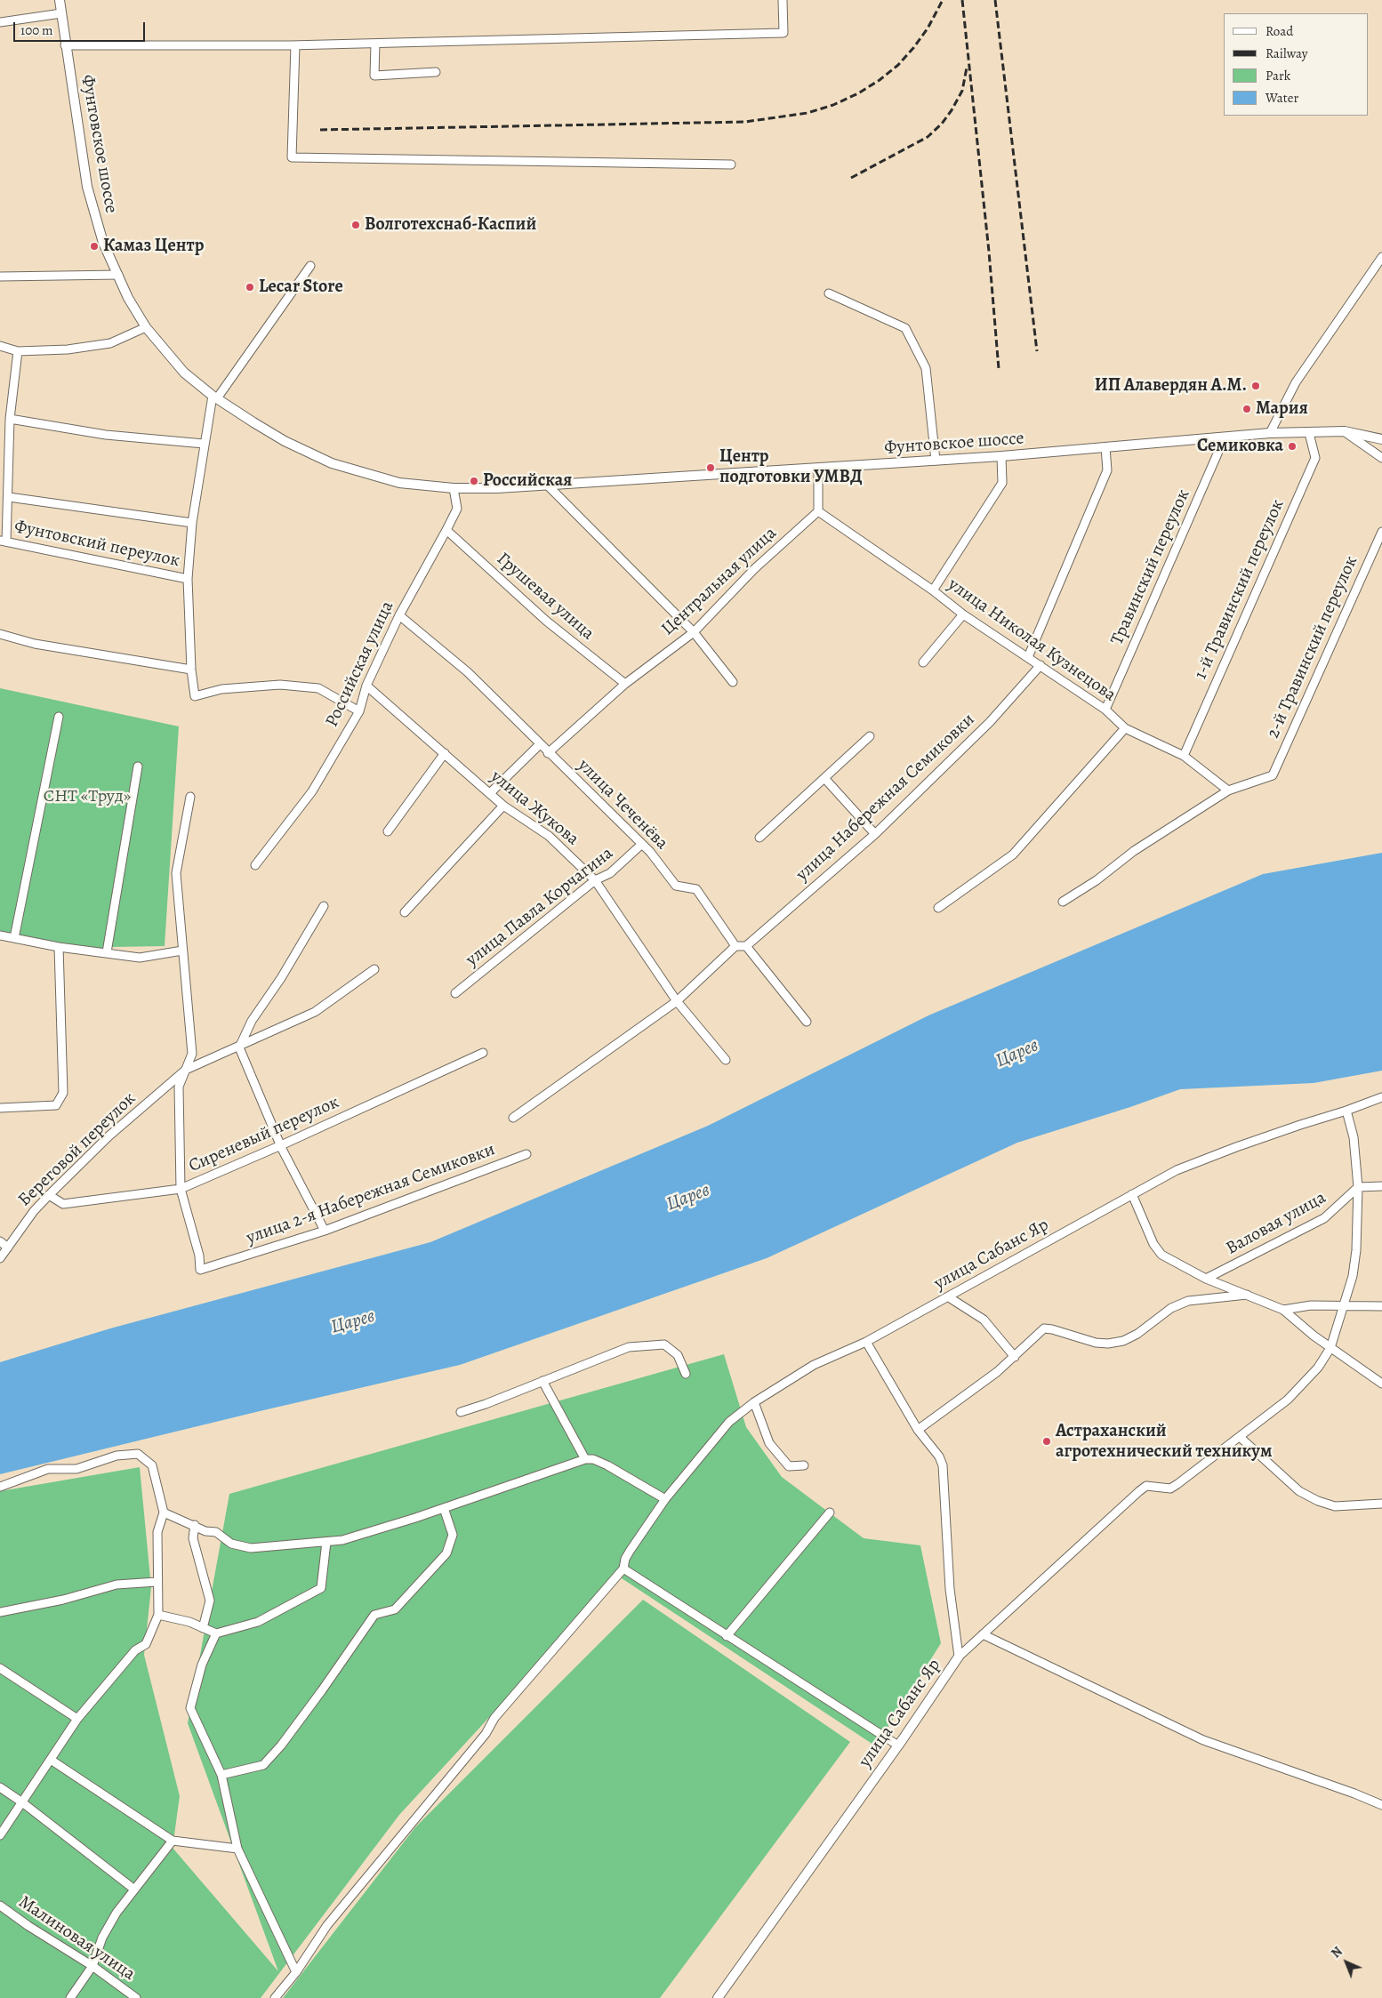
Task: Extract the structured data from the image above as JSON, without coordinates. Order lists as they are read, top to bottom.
{
  "streets": {
    "street": [
      "Фунтовское шоссе",
      "Фунтовский переулок",
      "Травинский переулок",
      "Центральная улица",
      "1-й Травинский переулок",
      "Грушевая улица",
      "улица Николая Кузнецова",
      "2-й Травинский переулок",
      "Российская улица",
      "улица Набережная Семиковки",
      "улица Чеченёва",
      "улица Жукова",
      "улица Павла Корчагина",
      "Сиреневый переулок",
      "Береговой переулок",
      "улица 2-я Набережная Семиковки",
      "Валовая улица",
      "улица Сабанс Яр",
      "Малиновая улица"
    ]
  },
  "crossings": [
    ["Фунтовское шоссе", "Травинский переулок"],
    ["Фунтовское шоссе", "1-й Травинский переулок"],
    ["Фунтовское шоссе", "Российская улица"],
    ["Травинский переулок", "улица Николая Кузнецова"],
    ["Центральная улица", "Грушевая улица"],
    ["Центральная улица", "улица Николая Кузнецова"],
    ["Центральная улица", "улица Чеченёва"],
    ["1-й Травинский переулок", "улица Николая Кузнецова"],
    ["Грушевая улица", "Российская улица"],
    ["улица Николая Кузнецова", "2-й Травинский переулок"],
    ["улица Николая Кузнецова", "улица Набережная Семиковки"],
    ["Российская улица", "улица Чеченёва"],
    ["Российская улица", "улица Жукова"],
    ["улица Чеченёва", "улица Павла Корчагина"],
    ["улица Жукова", "улица Павла Корчагина"],
    ["Сиреневый переулок", "Береговой переулок"],
    ["Сиреневый переулок", "улица 2-я Набережная Семиковки"]
  ],
  "water": ["Царев"],
  "parks": ["СНТ «Труд»"],
  "places": [
    "Волготехснаб-Каспий",
    "Камаз Центр",
    "Lecar Store",
    "ИП Алавердян А.М.",
    "Мария",
    "Семиковка",
    "Центр подготовки УМВД",
    "Российская",
    "Астраханский агротехнический техникум"
  ],
  "legend": [
    "Road",
    "Railway",
    "Park",
    "Water"
  ],
  "scale_bar": "100 m",
  "north": "top left"
}
